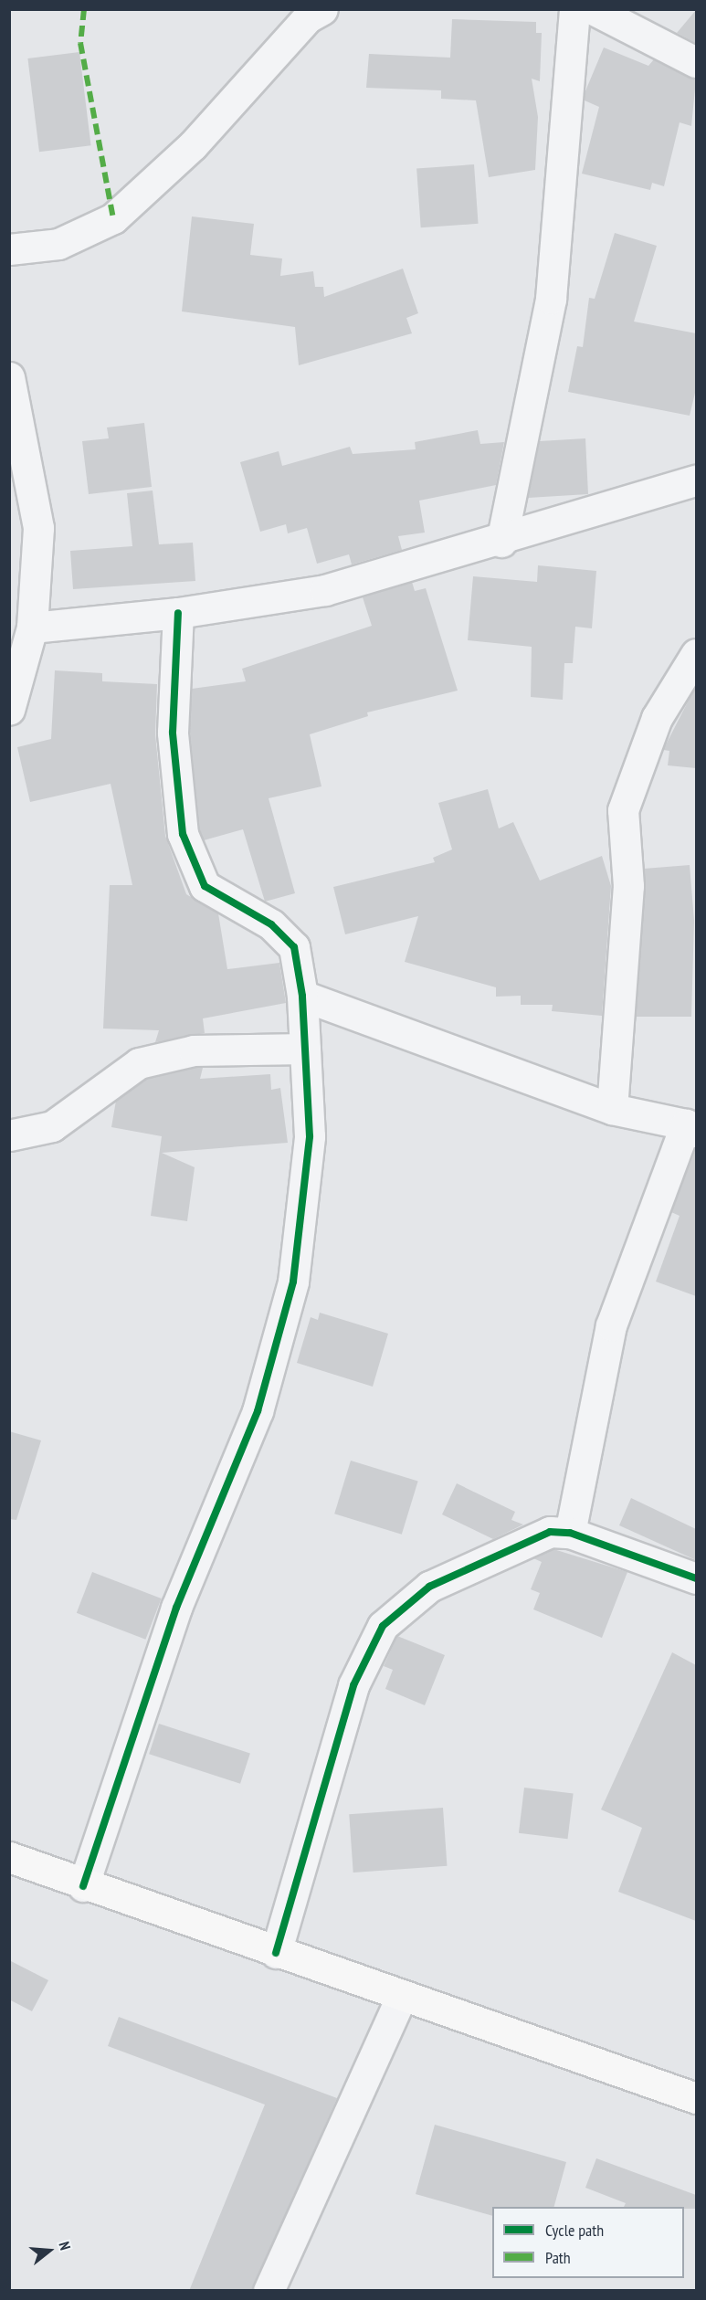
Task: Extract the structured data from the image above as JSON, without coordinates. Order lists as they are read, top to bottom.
{
  "legend": ["Cycle path", "Path"],
  "north": "right"
}
